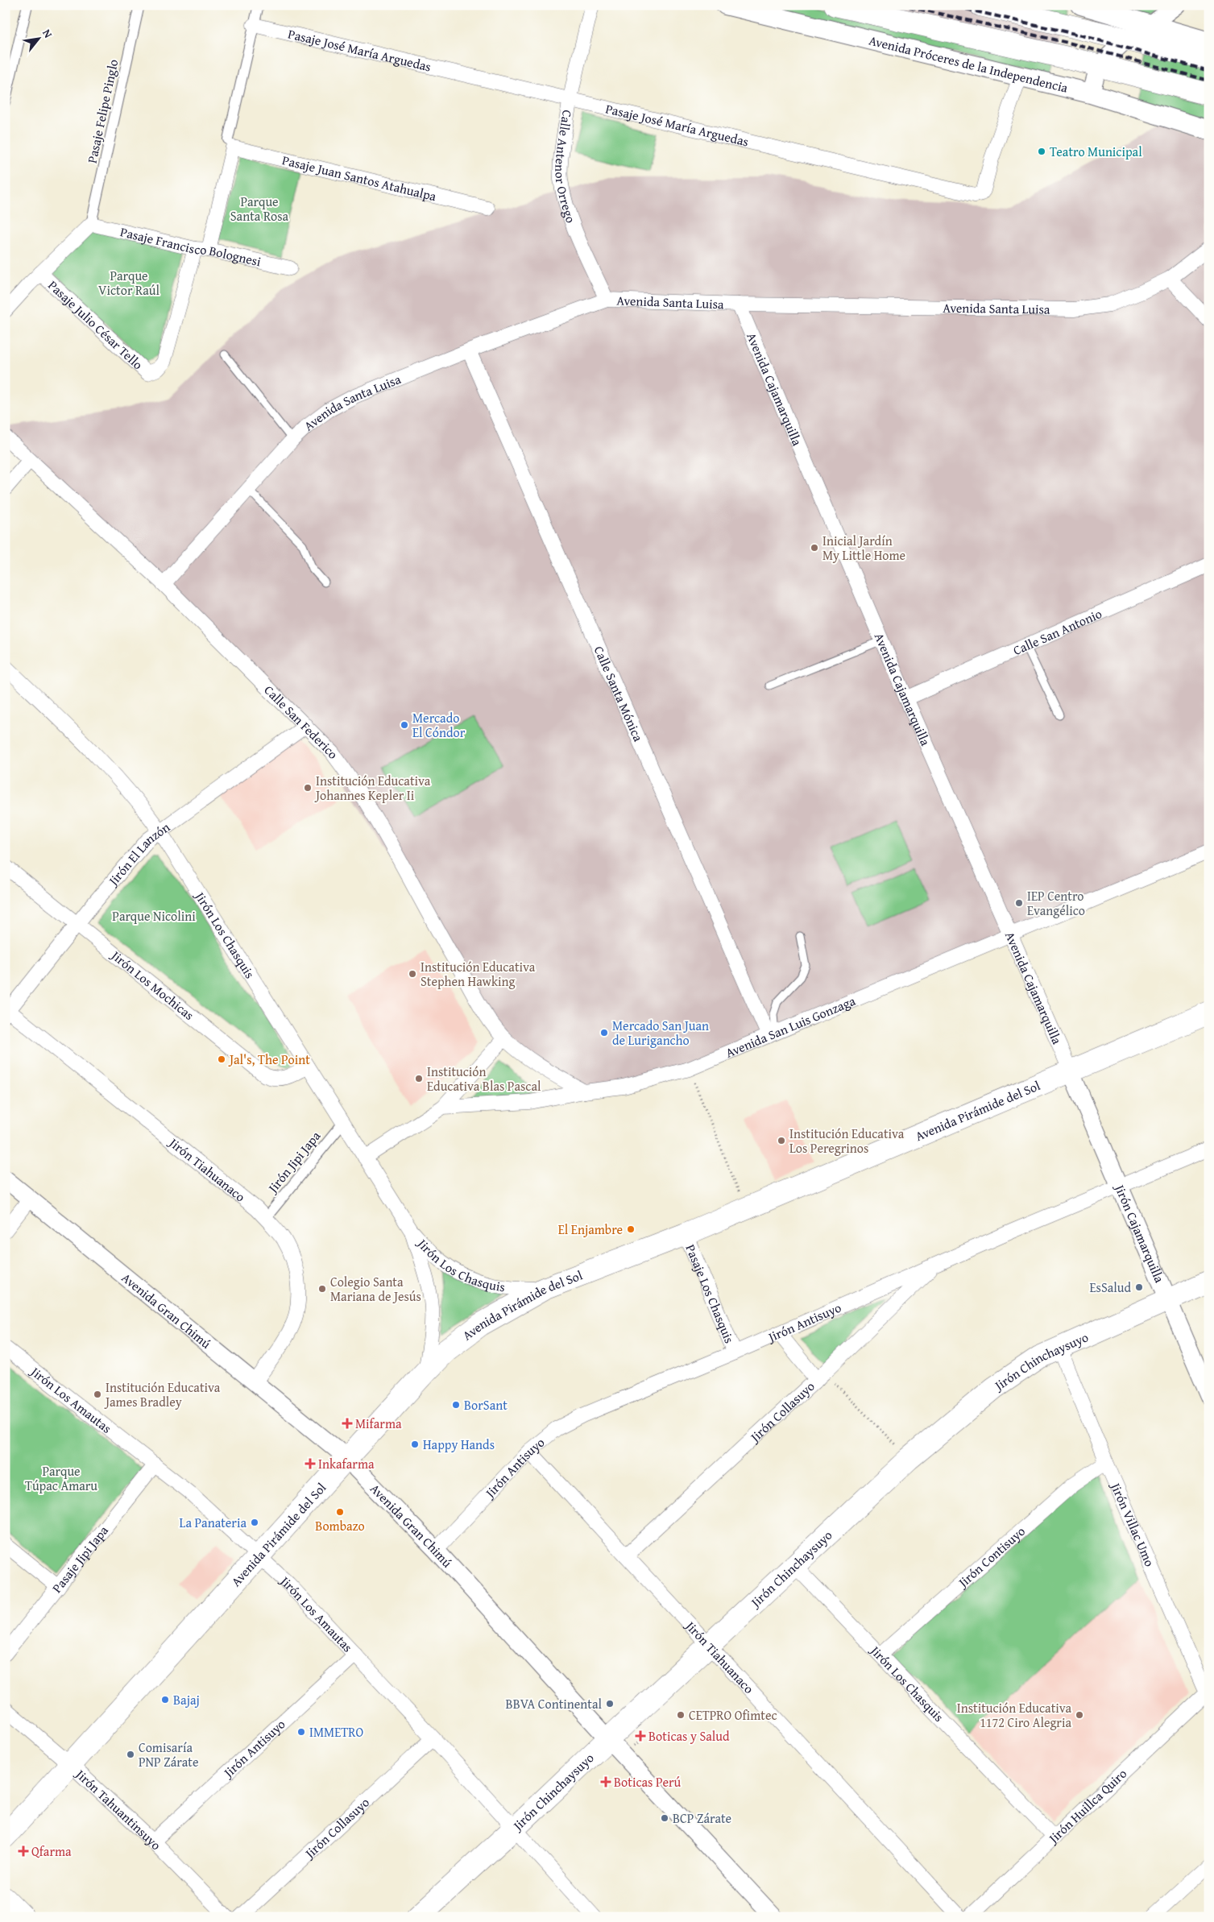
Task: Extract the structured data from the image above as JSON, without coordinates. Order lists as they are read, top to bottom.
{
  "streets": {
    "main road": ["Avenida Próceres de la Independencia", "Avenida Pirámide del Sol", "Jirón Chinchaysuyo"],
    "street": [
      "Pasaje José María Arguedas",
      "Pasaje Felipe Pinglo",
      "Calle Antenor Orrego",
      "Pasaje Juan Santos Atahualpa",
      "Pasaje Francisco Bolognesi",
      "Avenida Santa Luisa",
      "Pasaje Julio César Tello",
      "Avenida Cajamarquilla",
      "Calle San Antonio",
      "Calle Santa Mónica",
      "Calle San Federico",
      "Jirón El Lanzón",
      "Jirón Los Chasquis",
      "Jirón Los Mochicas",
      "Avenida San Luis Gonzaga",
      "Jirón Jipi Japa",
      "Jirón Tiahuanaco",
      "Jirón Cajamarquilla",
      "Pasaje Los Chasquis",
      "Avenida Gran Chimú",
      "Jirón Antisuyo",
      "Jirón Los Amautas",
      "Jirón Collasuyo",
      "Jirón Villac Umo",
      "Jirón Contisuyo",
      "Pasaje Jipi Japa",
      "Jirón Huillca Quiro",
      "Jirón Tahuantinsuyo"
    ]
  },
  "crossings": [
    ["Pasaje José María Arguedas", "Avenida Próceres de la Independencia"],
    ["Pasaje José María Arguedas", "Calle Antenor Orrego"],
    ["Pasaje Felipe Pinglo", "Pasaje Francisco Bolognesi"],
    ["Calle Antenor Orrego", "Avenida Santa Luisa"],
    ["Pasaje Francisco Bolognesi", "Pasaje Julio César Tello"],
    ["Avenida Santa Luisa", "Avenida Cajamarquilla"],
    ["Avenida Santa Luisa", "Calle Santa Mónica"],
    ["Avenida Santa Luisa", "Calle San Federico"],
    ["Avenida Cajamarquilla", "Calle San Antonio"],
    ["Avenida Cajamarquilla", "Avenida San Luis Gonzaga"],
    ["Avenida Cajamarquilla", "Avenida Pirámide del Sol"],
    ["Avenida Cajamarquilla", "Jirón Cajamarquilla"],
    ["Calle Santa Mónica", "Avenida San Luis Gonzaga"],
    ["Calle San Federico", "Jirón El Lanzón"],
    ["Calle San Federico", "Avenida San Luis Gonzaga"],
    ["Jirón El Lanzón", "Jirón Los Chasquis"],
    ["Jirón El Lanzón", "Jirón Los Mochicas"],
    ["Jirón El Lanzón", "Jirón Tiahuanaco"],
    ["Jirón Los Chasquis", "Jirón Los Mochicas"],
    ["Jirón Los Chasquis", "Avenida San Luis Gonzaga"],
    ["Jirón Los Chasquis", "Avenida Pirámide del Sol"],
    ["Jirón Los Chasquis", "Jirón Jipi Japa"],
    ["Jirón Los Chasquis", "Jirón Chinchaysuyo"],
    ["Jirón Los Chasquis", "Jirón Contisuyo"],
    ["Jirón Los Chasquis", "Jirón Huillca Quiro"],
    ["Avenida Pirámide del Sol", "Jirón Cajamarquilla"],
    ["Avenida Pirámide del Sol", "Pasaje Los Chasquis"],
    ["Avenida Pirámide del Sol", "Avenida Gran Chimú"],
    ["Avenida Pirámide del Sol", "Jirón Los Amautas"],
    ["Avenida Pirámide del Sol", "Jirón Tahuantinsuyo"],
    ["Jirón Jipi Japa", "Jirón Tiahuanaco"],
    ["Jirón Tiahuanaco", "Avenida Gran Chimú"],
    ["Jirón Tiahuanaco", "Jirón Antisuyo"],
    ["Jirón Tiahuanaco", "Jirón Chinchaysuyo"],
    ["Jirón Tiahuanaco", "Jirón Collasuyo"],
    ["Jirón Cajamarquilla", "Jirón Antisuyo"],
    ["Jirón Cajamarquilla", "Jirón Chinchaysuyo"],
    ["Pasaje Los Chasquis", "Jirón Antisuyo"],
    ["Avenida Gran Chimú", "Jirón Antisuyo"],
    ["Avenida Gran Chimú", "Jirón Chinchaysuyo"],
    ["Jirón Antisuyo", "Jirón Los Amautas"],
    ["Jirón Antisuyo", "Jirón Collasuyo"],
    ["Jirón Antisuyo", "Jirón Tahuantinsuyo"],
    ["Jirón Chinchaysuyo", "Jirón Los Amautas"],
    ["Jirón Chinchaysuyo", "Jirón Villac Umo"],
    ["Jirón Los Amautas", "Jirón Collasuyo"],
    ["Jirón Los Amautas", "Pasaje Jipi Japa"],
    ["Jirón Villac Umo", "Jirón Contisuyo"],
    ["Jirón Villac Umo", "Jirón Huillca Quiro"]
  ],
  "parks": [
    "Parque Santa Rosa",
    "Parque Victor Raúl",
    "Parque Nicolini",
    "Parque Túpac Amaru"
  ],
  "places": {
    "other": [
      "Teatro Municipal",
      "Inicial Jardín My Little Home",
      "Mercado El Cóndor",
      "Institución Educativa Johannes Kepler Ii",
      "IEP Centro Evangélico",
      "Institución Educativa Stephen Hawking",
      "Mercado San Juan de Lurigancho",
      "Jal's, The Point",
      "Institución Educativa Blas Pascal",
      "Institución Educativa Los Peregrinos",
      "El Enjambre",
      "EsSalud",
      "Colegio Santa Mariana de Jesús",
      "Institución Educativa James Bradley",
      "BorSant",
      "Happy Hands",
      "Bombazo",
      "La Panateria",
      "Bajaj",
      "BBVA Continental",
      "CETPRO Ofimtec",
      "Institución Educativa 1172 Ciro Alegria",
      "IMMETRO",
      "Comisaría PNP Zárate",
      "BCP Zárate"
    ],
    "health": [
      "Mifarma",
      "Inkafarma",
      "Boticas y Salud",
      "Boticas Perú",
      "Qfarma"
    ]
  },
  "north": "top right"
}
